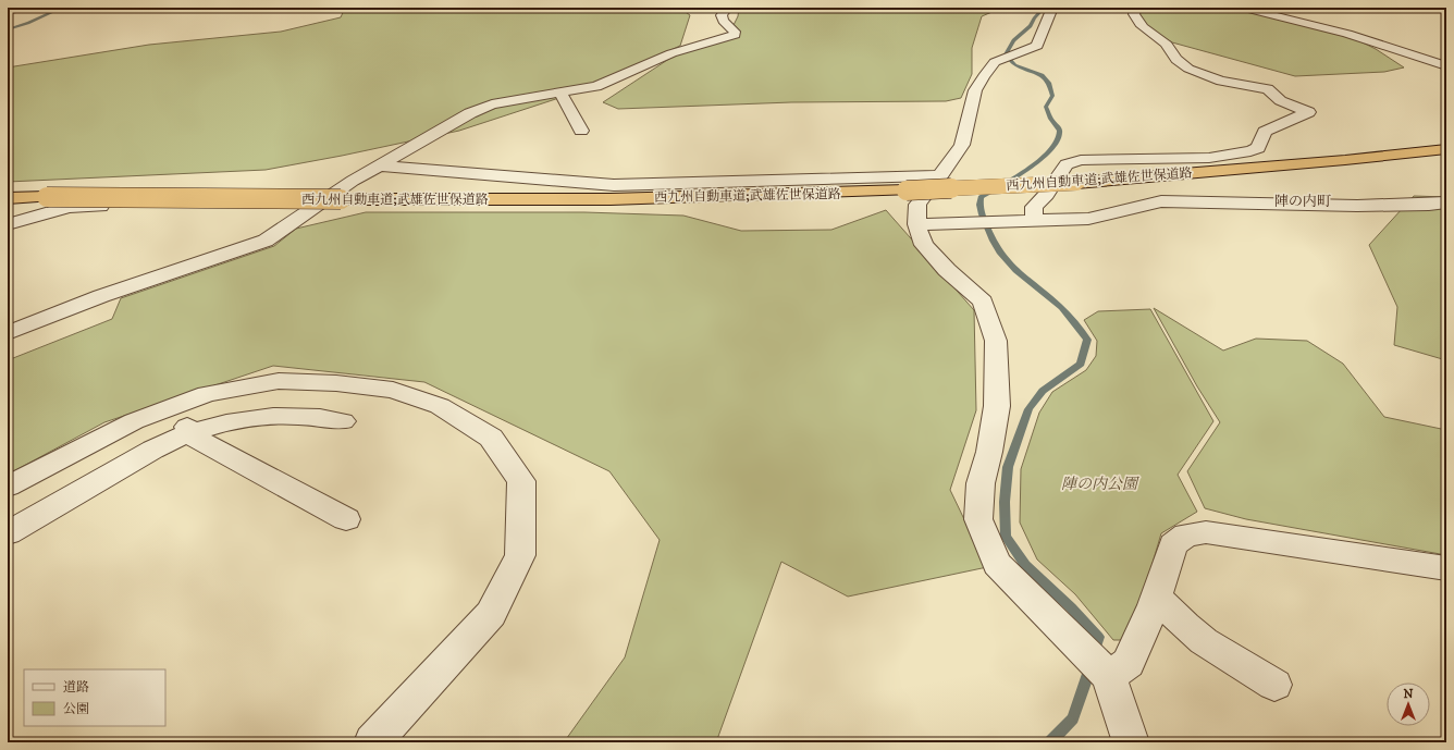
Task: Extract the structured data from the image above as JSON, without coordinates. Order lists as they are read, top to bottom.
{
  "streets": {
    "highway": ["西九州自動車道;武雄佐世保道路"]
  },
  "districts": ["陣の内町"],
  "parks": ["陣の内公園"],
  "legend": ["道路", "公園"],
  "north": "top"
}
